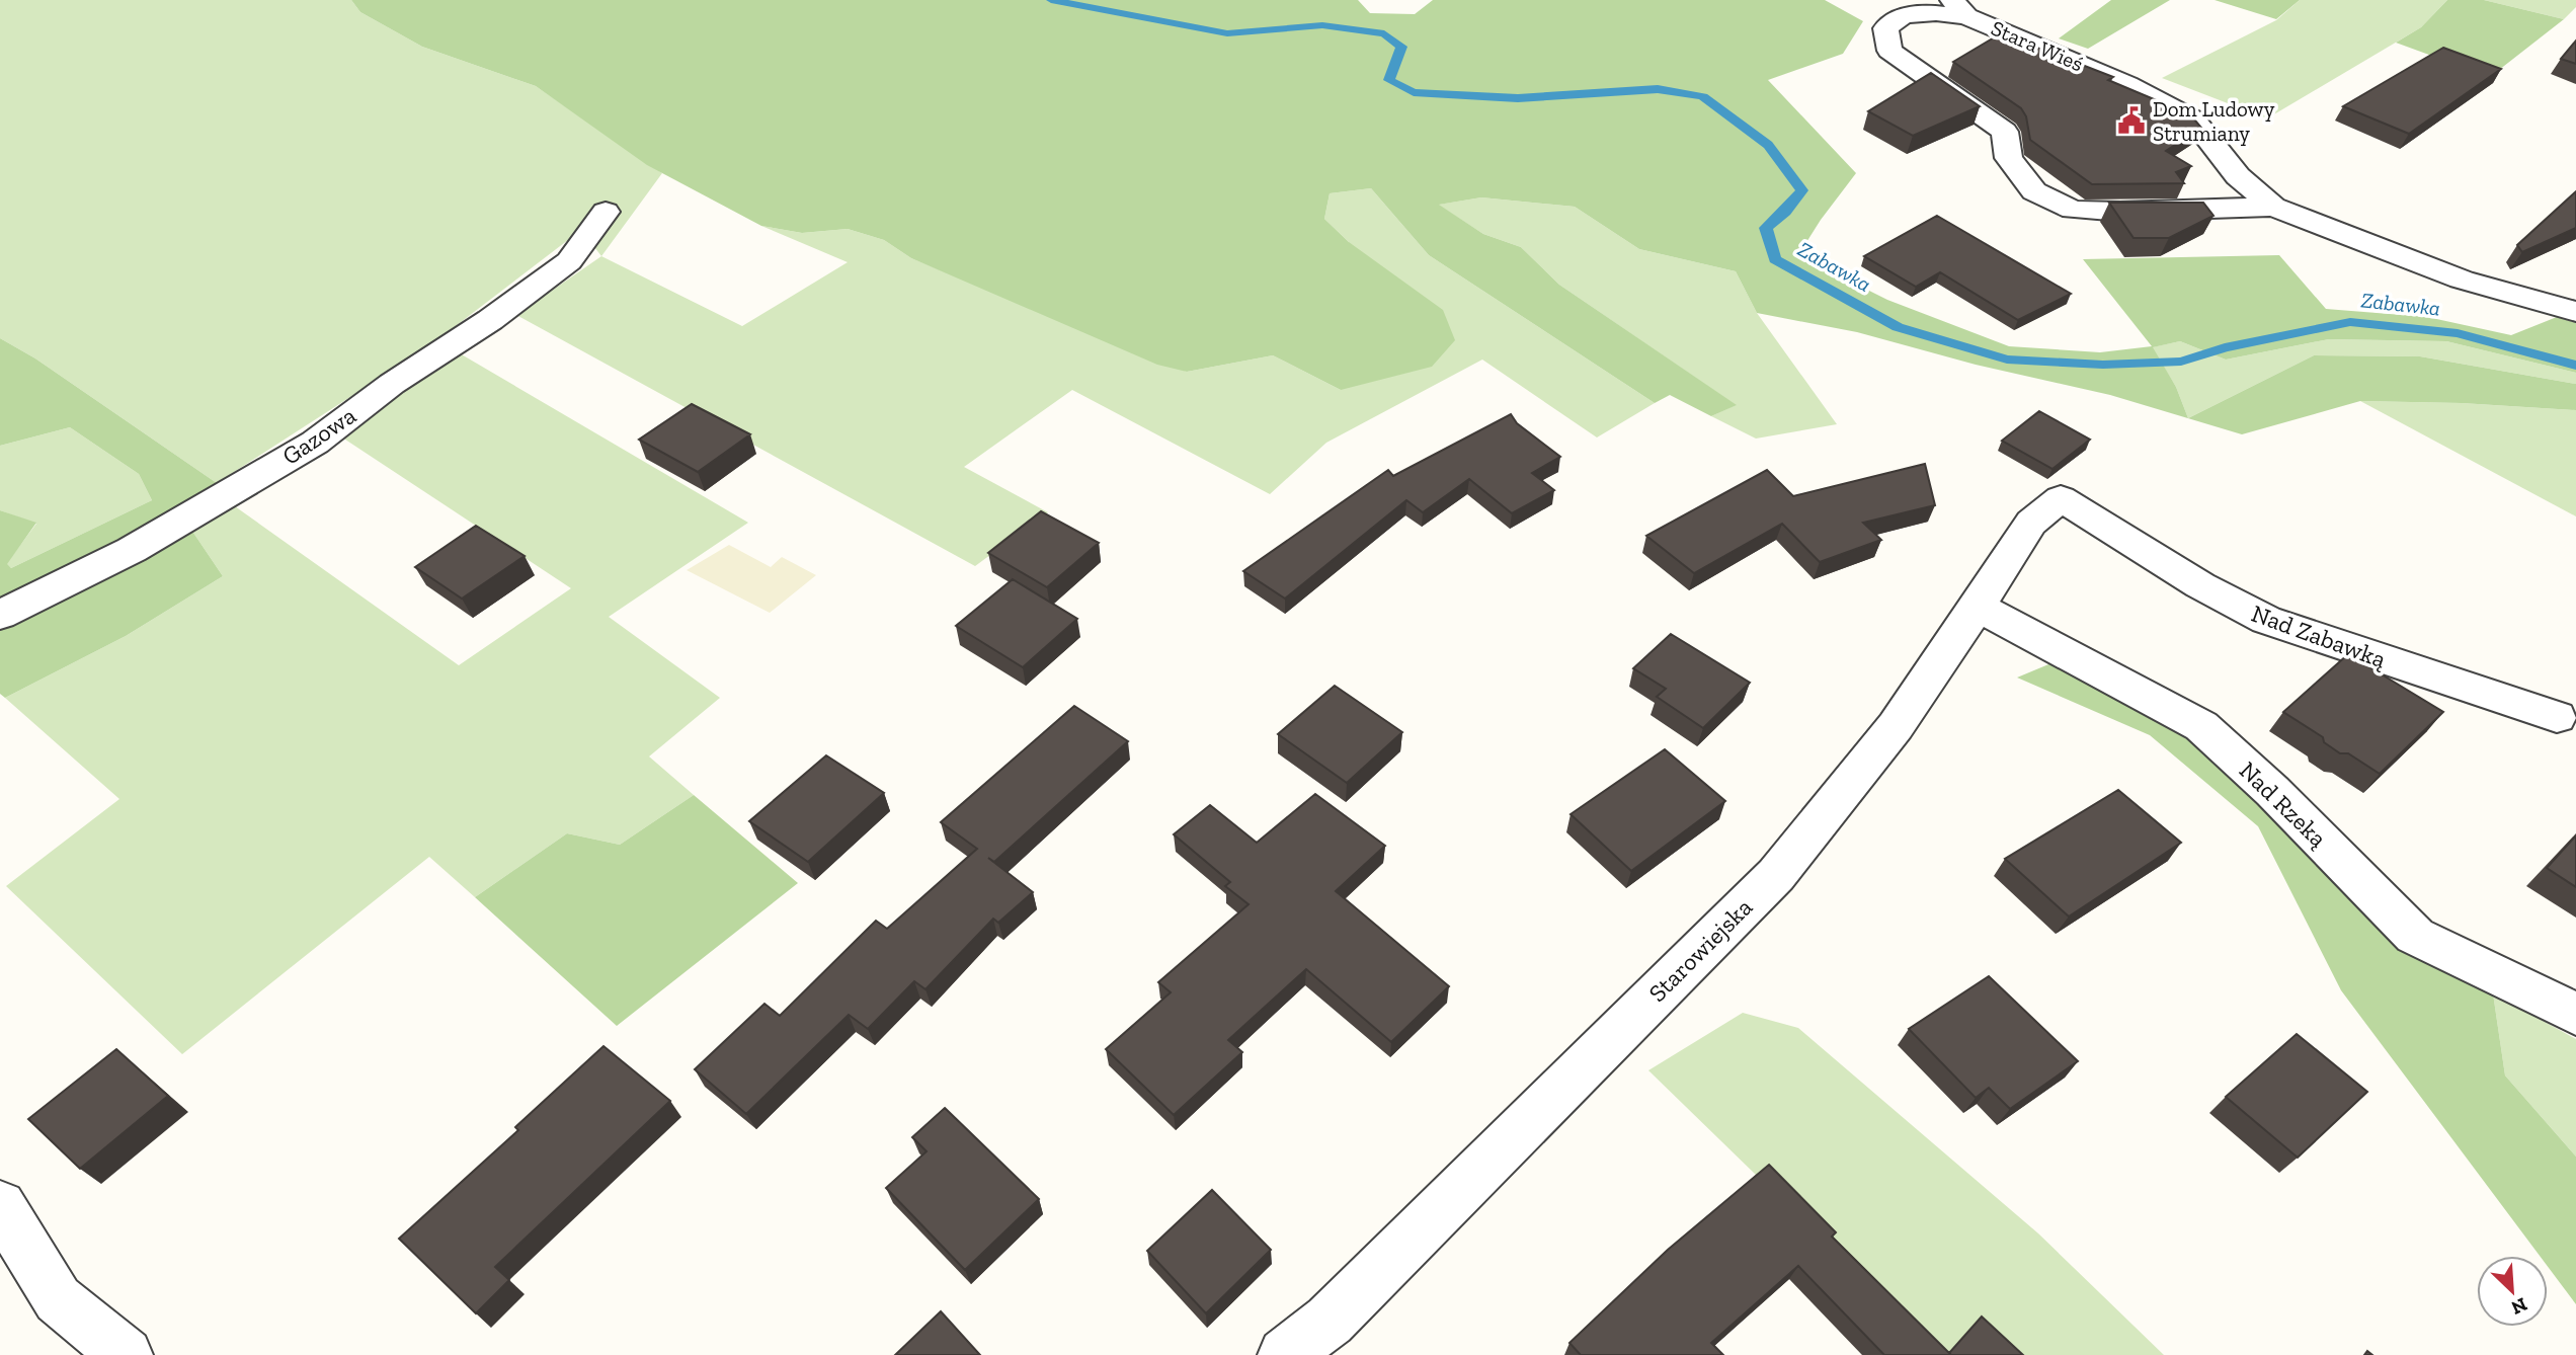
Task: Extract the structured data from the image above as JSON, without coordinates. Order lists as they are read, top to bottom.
{
  "streets": {
    "street": [
      "Stara Wieś",
      "Gazowa",
      "Nad Zabawką",
      "Nad Rzeką",
      "Starowiejska"
    ]
  },
  "crossings": [
    ["Nad Zabawką", "Starowiejska"],
    ["Nad Rzeką", "Starowiejska"]
  ],
  "water": ["Zabawka"],
  "places": {
    "public building": ["Dom Ludowy Strumiany"]
  },
  "north": "bottom right"
}
